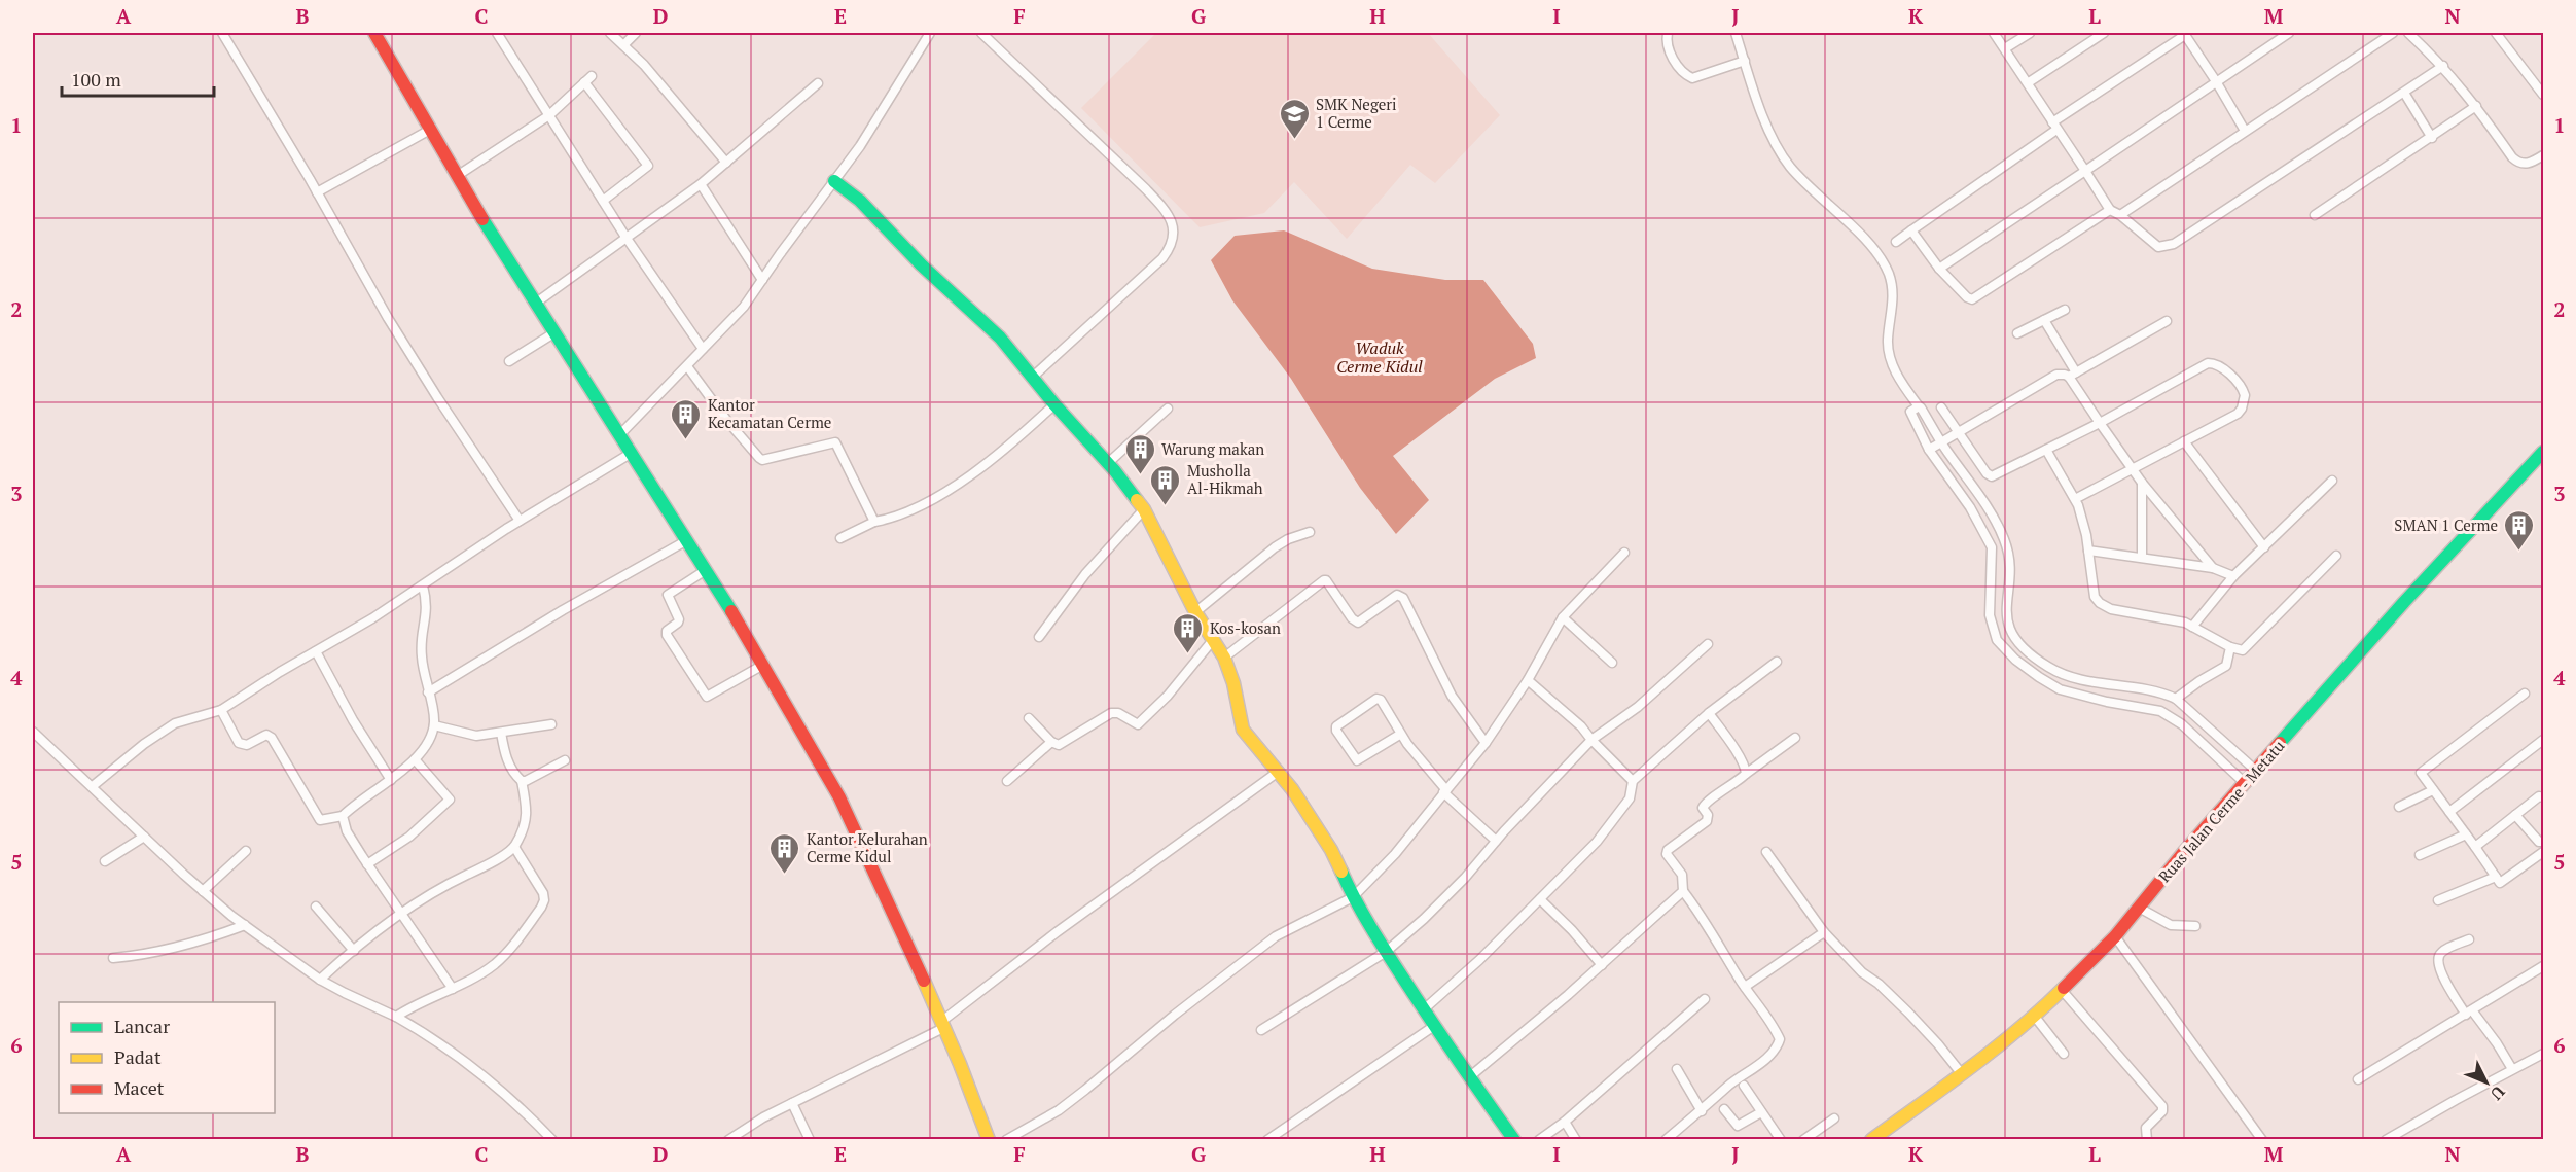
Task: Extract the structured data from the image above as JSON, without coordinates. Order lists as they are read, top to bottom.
{
  "streets": {
    "main road": ["Ruas Jalan Cerme - Metatu"]
  },
  "water": ["Waduk Cerme Kidul"],
  "places": {
    "school or university": ["SMK Negeri 1 Cerme"],
    "building": [
      "Kantor Kecamatan Cerme",
      "Warung makan",
      "Musholla Al-Hikmah",
      "SMAN 1 Cerme",
      "Kos-kosan",
      "Kantor Kelurahan Cerme Kidul"
    ]
  },
  "legend": ["Lancar", "Padat", "Macet"],
  "scale_bar": "100 m",
  "north": "bottom right",
  "grid": {
    "columns": [
      "A",
      "B",
      "C",
      "D",
      "E",
      "F",
      "G",
      "H",
      "I",
      "J",
      "K",
      "L",
      "M",
      "N"
    ],
    "rows": [
      "1",
      "2",
      "3",
      "4",
      "5",
      "6"
    ]
  }
}
